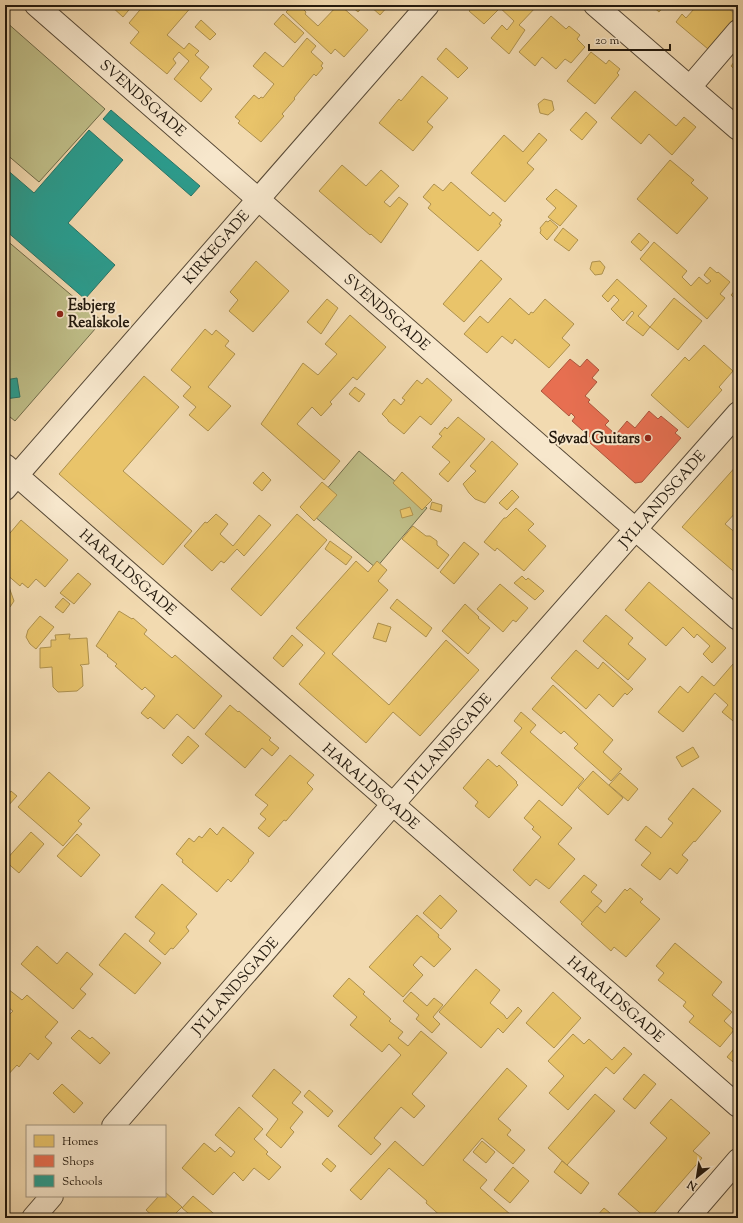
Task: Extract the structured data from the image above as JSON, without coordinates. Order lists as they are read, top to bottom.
{
  "streets": {
    "street": [
      "SVENDSGADE",
      "KIRKEGADE",
      "JYLLANDSGADE",
      "HARALDSGADE"
    ]
  },
  "crossings": [
    ["SVENDSGADE", "KIRKEGADE"],
    ["SVENDSGADE", "JYLLANDSGADE"],
    ["KIRKEGADE", "HARALDSGADE"],
    ["JYLLANDSGADE", "HARALDSGADE"]
  ],
  "places": ["Esbjerg Realskole", "Søvad Guitars"],
  "legend": ["Homes", "Shops", "Schools"],
  "scale_bar": "20 m",
  "north": "bottom left"
}
